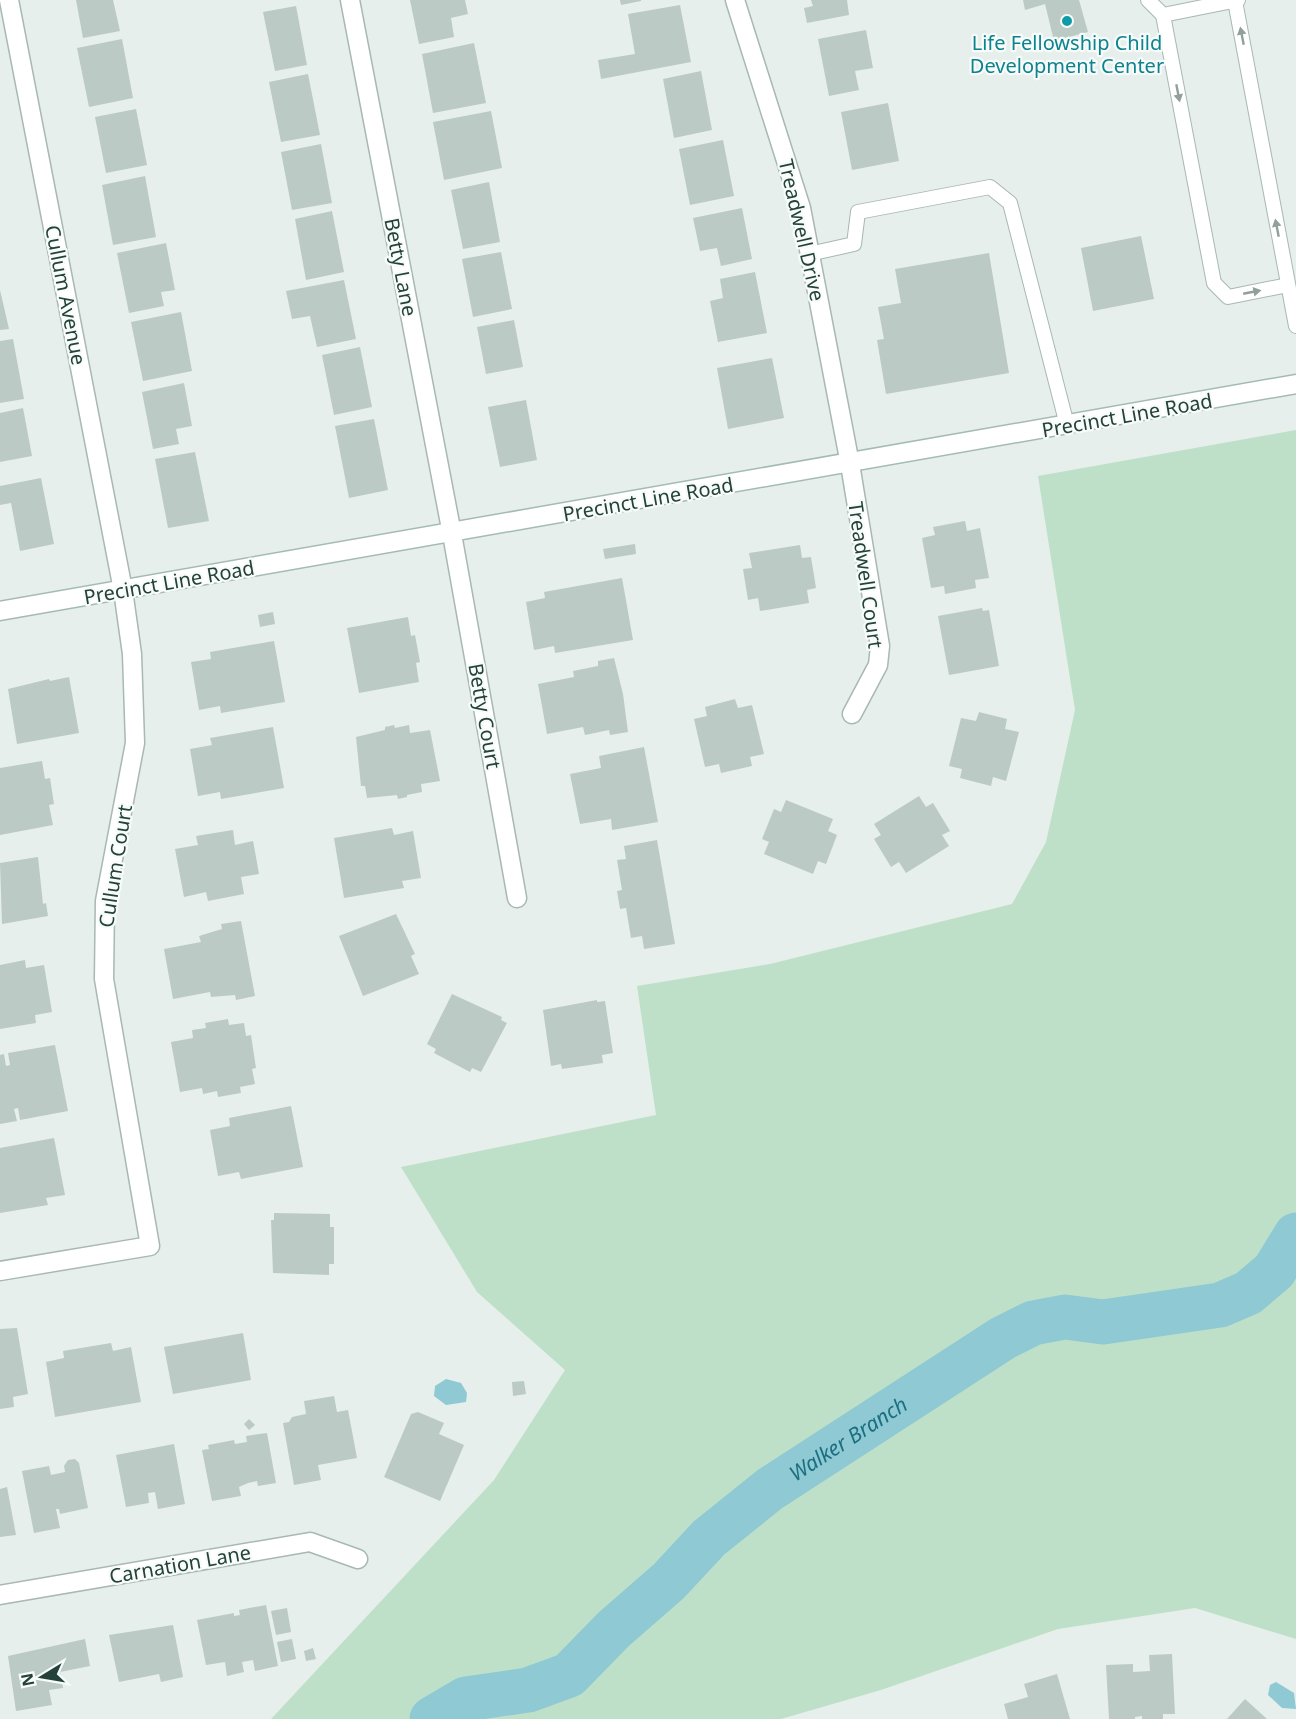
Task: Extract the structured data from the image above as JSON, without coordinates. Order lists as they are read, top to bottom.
{
  "streets": {
    "street": [
      "Treadwell Drive",
      "Betty Lane",
      "Cullum Avenue",
      "Precinct Line Road",
      "Treadwell Court",
      "Betty Court",
      "Cullum Court",
      "Carnation Lane"
    ]
  },
  "crossings": [
    ["Treadwell Drive", "Precinct Line Road"],
    ["Treadwell Drive", "Treadwell Court"],
    ["Betty Lane", "Precinct Line Road"],
    ["Betty Lane", "Betty Court"],
    ["Cullum Avenue", "Precinct Line Road"],
    ["Cullum Avenue", "Cullum Court"],
    ["Precinct Line Road", "Treadwell Court"],
    ["Precinct Line Road", "Betty Court"],
    ["Precinct Line Road", "Cullum Court"]
  ],
  "water": ["Walker Branch"],
  "places": ["Life Fellowship Child Development Center"],
  "north": "left"
}
